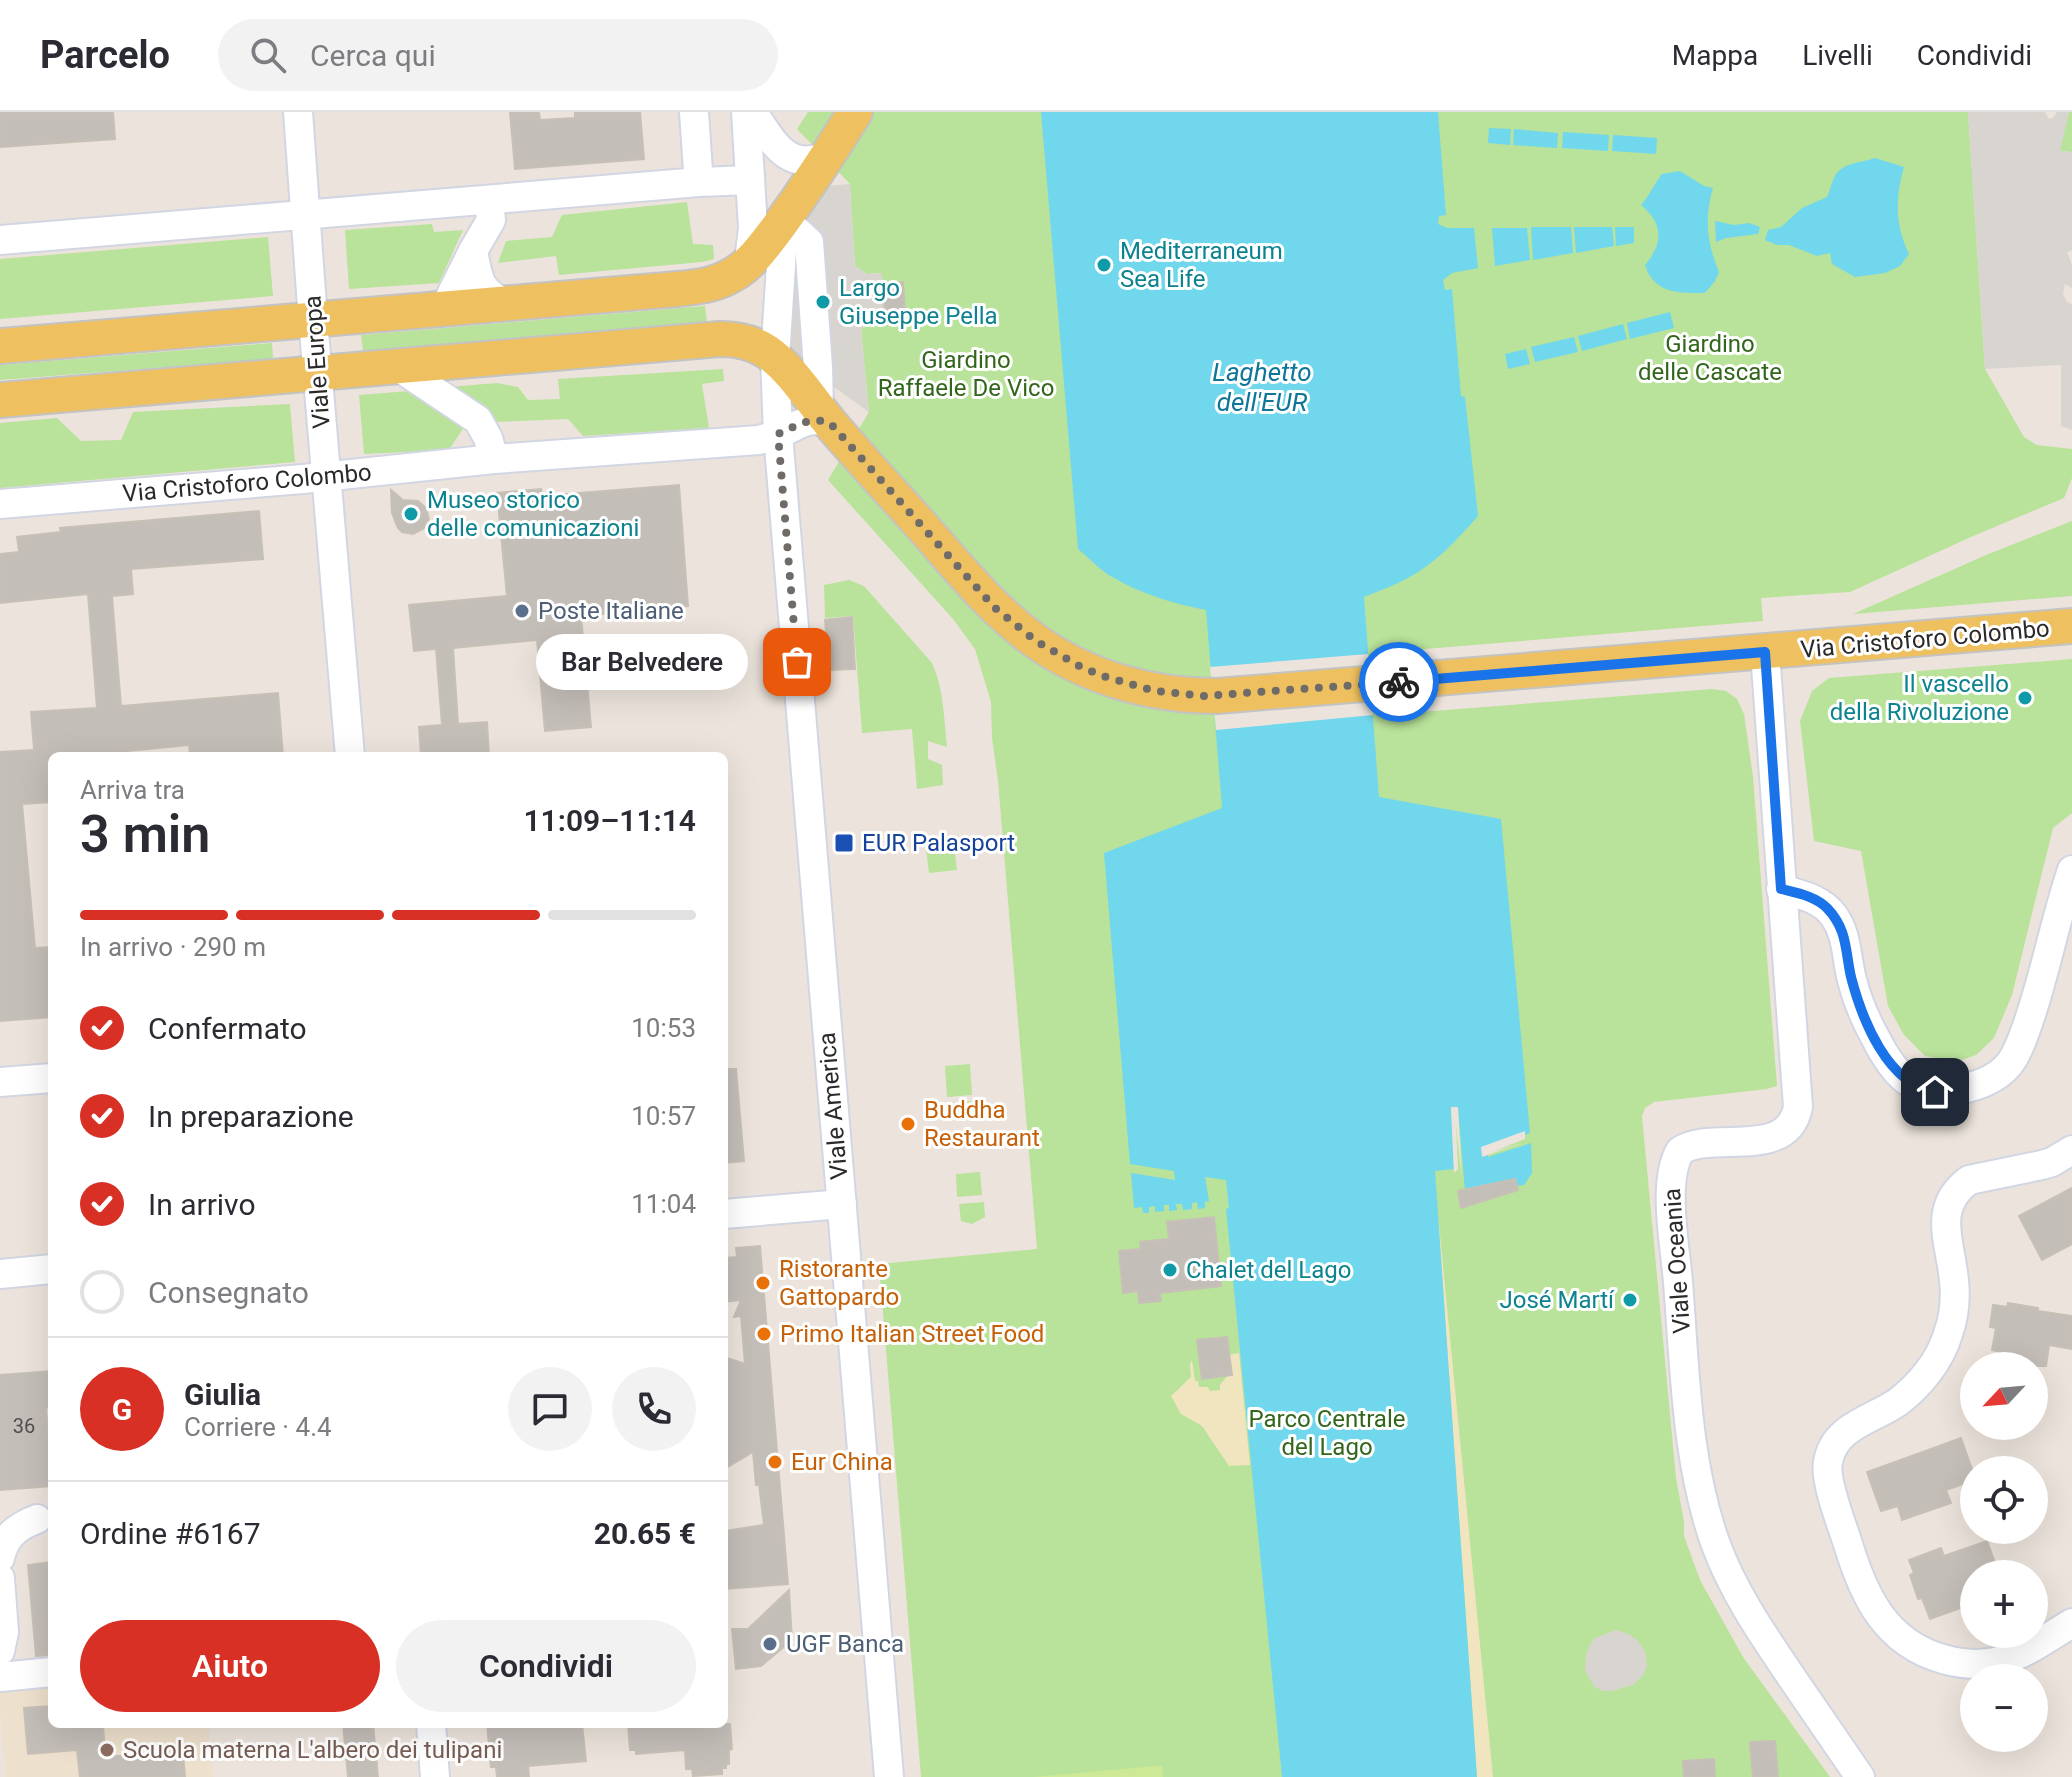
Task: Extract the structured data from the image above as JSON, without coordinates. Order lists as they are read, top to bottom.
{
  "streets": {
    "main road": ["Via Cristoforo Colombo"],
    "street": ["Viale Europa", "Viale America", "Viale Oceania"]
  },
  "crossings": [
    ["Viale Europa", "Via Cristoforo Colombo"],
    ["Via Cristoforo Colombo", "Viale America"],
    ["Via Cristoforo Colombo", "Viale Oceania"]
  ],
  "water": ["Laghetto dell'EUR"],
  "parks": ["Giardino delle Cascate", "Giardino Raffaele De Vico", "Parco Centrale del Lago"],
  "places": {
    "other": [
      "Mediterraneum Sea Life",
      "Largo Giuseppe Pella",
      "Museo storico delle comunicazioni",
      "Poste Italiane",
      "Bar Belvedere",
      "Il vascello della Rivoluzione",
      "Buddha Restaurant",
      "Chalet del Lago",
      "Ristorante Gattopardo",
      "José Martí",
      "Primo Italian Street Food",
      "Eur China",
      "UGF Banca",
      "Scuola materna L'albero dei tulipani"
    ],
    "transit": ["EUR Palasport"]
  },
  "house_numbers": ["36"],
  "north": "bottom left",
  "page": {
    "header": "Parcelo",
    "search": "Cerca qui",
    "nav": ["Mappa", "Livelli", "Condividi"],
    "bubble": "Bar Belvedere",
    "heading": ["3 min", "Arriva tra", "11:09–11:14"],
    "panel": [
      "Giulia",
      "Corriere · 4.4",
      "Ordine #6167",
      "20.65 €"
    ],
    "bar": "In arrivo · 290 m",
    "list": [
      ["Confermato", "10:53"],
      ["In preparazione", "10:57"],
      ["In arrivo", "11:04"],
      "Consegnato"
    ],
    "map_buttons": ["+", "−"],
    "round": "G",
    "buttons": ["Aiuto", "Condividi"]
  }
}
